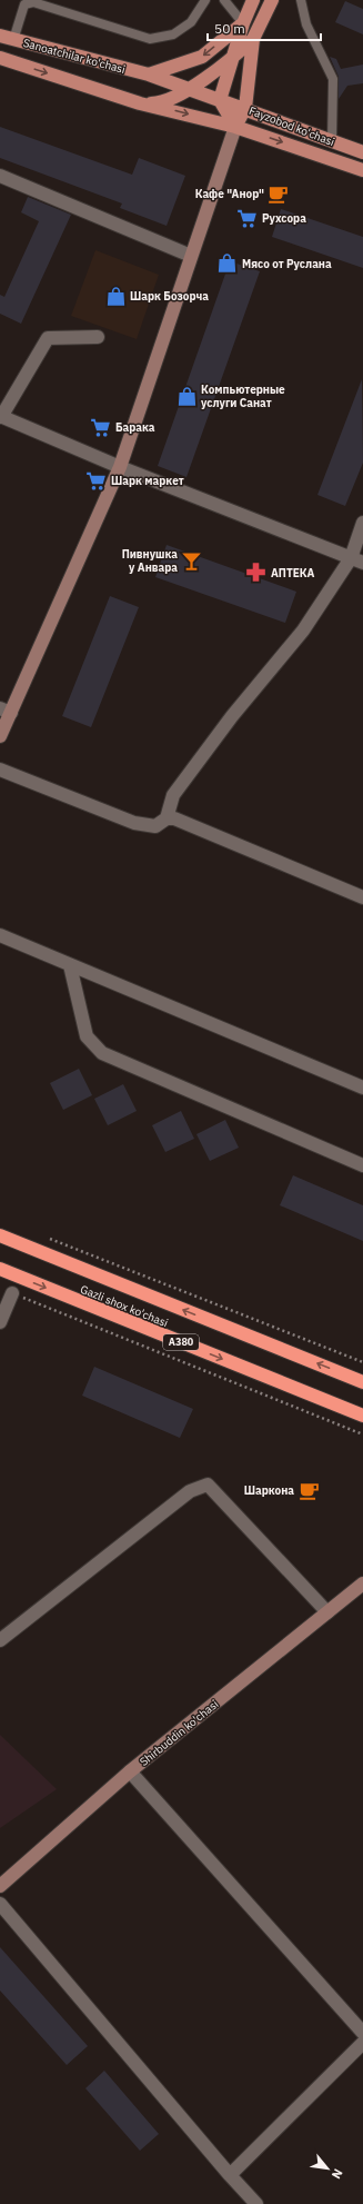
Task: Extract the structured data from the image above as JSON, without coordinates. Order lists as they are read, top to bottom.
{
  "streets": {
    "highway": ["Gazli shox ko'chasi", "A380"],
    "main road": ["Sanoatchilar ko'chasi", "Fayzobod ko'chasi"],
    "street": ["Shirbuddin ko'chasi"]
  },
  "crossings": [
    ["Sanoatchilar ko'chasi", "Fayzobod ko'chasi"]
  ],
  "places": {
    "cafe": ["Кафе \"Анор\"", "Шаркона"],
    "supermarket": ["Рухсора", "Барака", "Шарк маркет"],
    "shop": ["Мясо от Руслана", "Шарк Бозорча", "Компьютерные услуги Санат"],
    "bar": ["Пивнушка у Анвара"],
    "pharmacy": ["АПТЕКА"]
  },
  "scale_bar": "50 m",
  "north": "bottom right"
}
